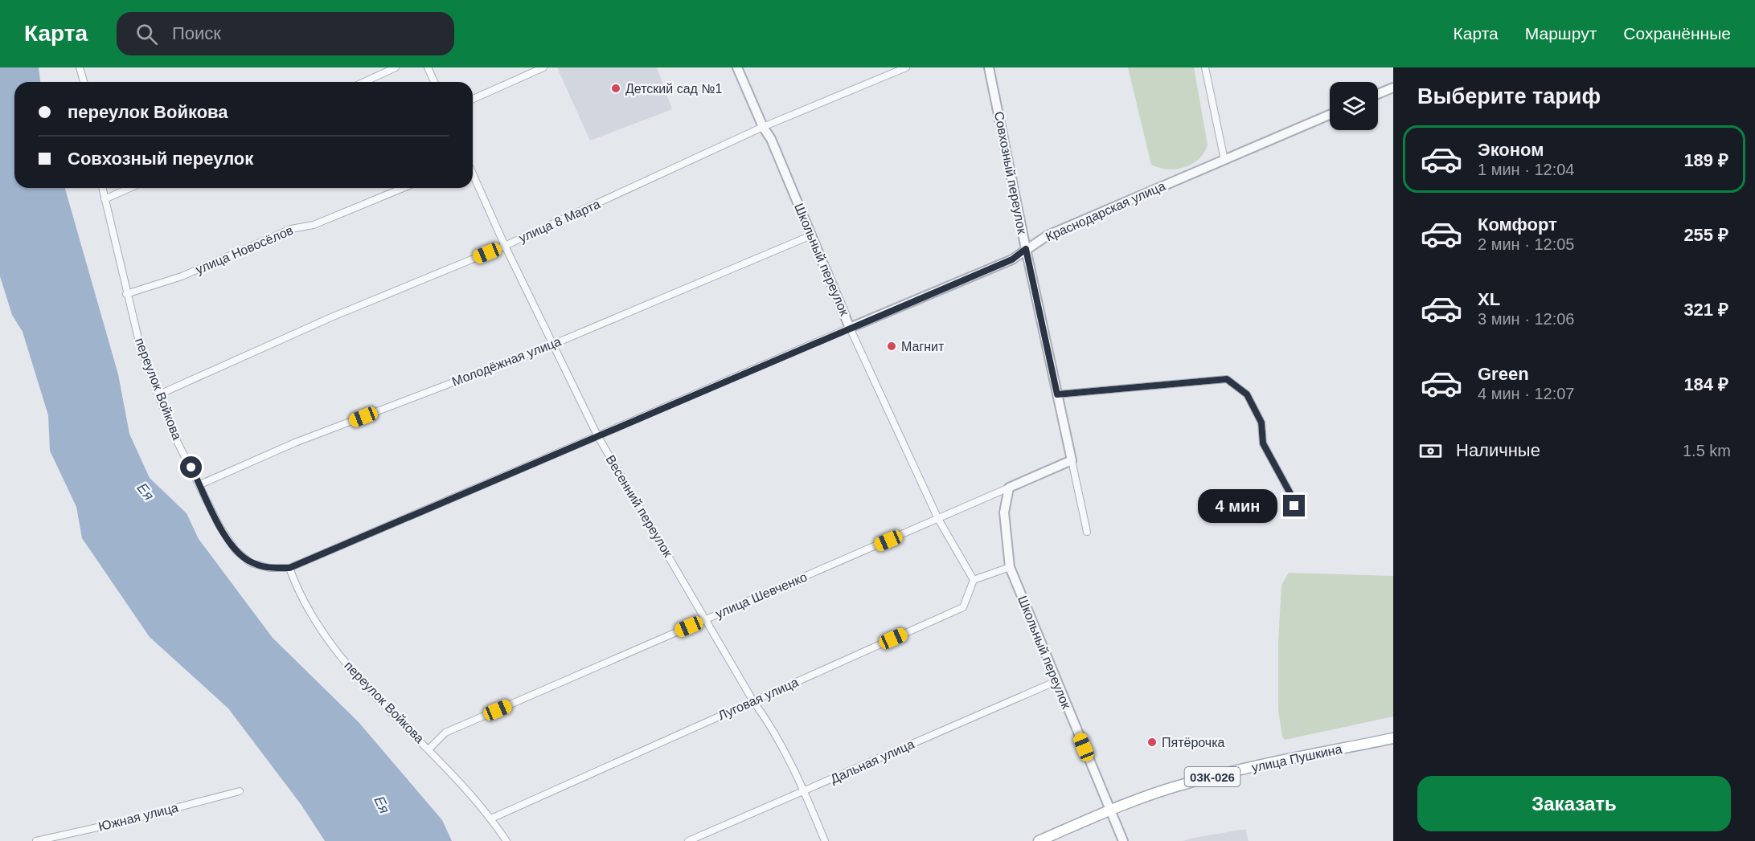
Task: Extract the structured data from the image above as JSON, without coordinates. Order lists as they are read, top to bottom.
{
  "streets": {
    "main road": ["улица Пушкина", "03К-026"],
    "street": [
      "Совхозный переулок",
      "Краснодарская улица",
      "улица 8 Марта",
      "улица Новосёлов",
      "Школьный переулок",
      "Молодёжная улица",
      "переулок Войкова",
      "Весенний переулок",
      "улица Шевченко",
      "Луговая улица",
      "Дальная улица",
      "Южная улица"
    ]
  },
  "crossings": [
    ["Совхозный переулок", "Краснодарская улица"],
    ["Совхозный переулок", "улица Шевченко"],
    ["Краснодарская улица", "Школьный переулок"],
    ["Краснодарская улица", "переулок Войкова"],
    ["Краснодарская улица", "Весенний переулок"],
    ["улица 8 Марта", "Школьный переулок"],
    ["улица 8 Марта", "переулок Войкова"],
    ["улица 8 Марта", "Весенний переулок"],
    ["улица Новосёлов", "переулок Войкова"],
    ["Школьный переулок", "Молодёжная улица"],
    ["Школьный переулок", "улица Шевченко"],
    ["Школьный переулок", "Луговая улица"],
    ["Школьный переулок", "улица Пушкина"],
    ["Школьный переулок", "Дальная улица"],
    ["Молодёжная улица", "переулок Войкова"],
    ["Молодёжная улица", "Весенний переулок"],
    ["переулок Войкова", "улица Шевченко"],
    ["переулок Войкова", "Луговая улица"],
    ["Весенний переулок", "улица Шевченко"],
    ["Весенний переулок", "Луговая улица"],
    ["Весенний переулок", "Дальная улица"]
  ],
  "water": ["Ея"],
  "places": ["Детский сад №1", "Магнит", "Пятёрочка"],
  "page": {
    "header": "Карта",
    "search": "Поиск",
    "nav": ["Карта", "Маршрут", "Сохранённые"],
    "heading": "Выберите тариф",
    "banner": ["переулок Войкова", "Совхозный переулок"],
    "list": [
      {
        "name": "Эконом",
        "note": "1 мин · 12:04",
        "value": "189 ₽"
      },
      {
        "name": "Комфорт",
        "note": "2 мин · 12:05",
        "value": "255 ₽"
      },
      {
        "name": "XL",
        "note": "3 мин · 12:06",
        "value": "321 ₽"
      },
      {
        "name": "Green",
        "note": "4 мин · 12:07",
        "value": "184 ₽"
      }
    ],
    "pay": ["Наличные", "1.5 km"],
    "bubble": "4 мин",
    "buttons": "Заказать"
  }
}
